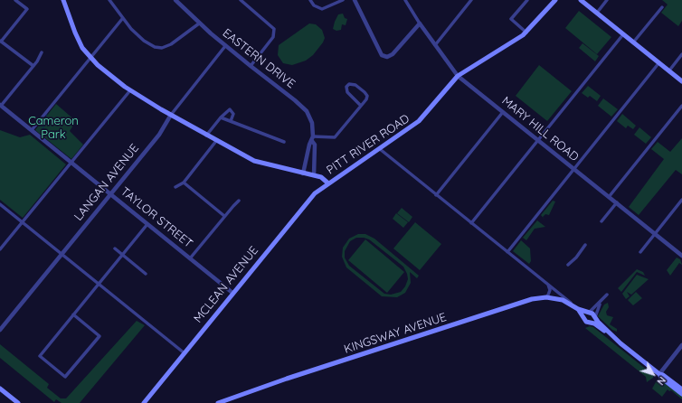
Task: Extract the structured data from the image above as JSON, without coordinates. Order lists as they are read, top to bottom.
{
  "streets": {
    "main road": ["PITT RIVER ROAD", "MCLEAN AVENUE", "KINGSWAY AVENUE"],
    "street": [
      "EASTERN DRIVE",
      "MARY HILL ROAD",
      "LANGAN AVENUE",
      "TAYLOR STREET"
    ]
  },
  "crossings": [
    ["EASTERN DRIVE", "PITT RIVER ROAD"],
    ["EASTERN DRIVE", "LANGAN AVENUE"],
    ["MARY HILL ROAD", "PITT RIVER ROAD"],
    ["PITT RIVER ROAD", "LANGAN AVENUE"],
    ["PITT RIVER ROAD", "MCLEAN AVENUE"],
    ["LANGAN AVENUE", "TAYLOR STREET"],
    ["TAYLOR STREET", "MCLEAN AVENUE"]
  ],
  "parks": ["Cameron Park"],
  "north": "bottom right"
}
